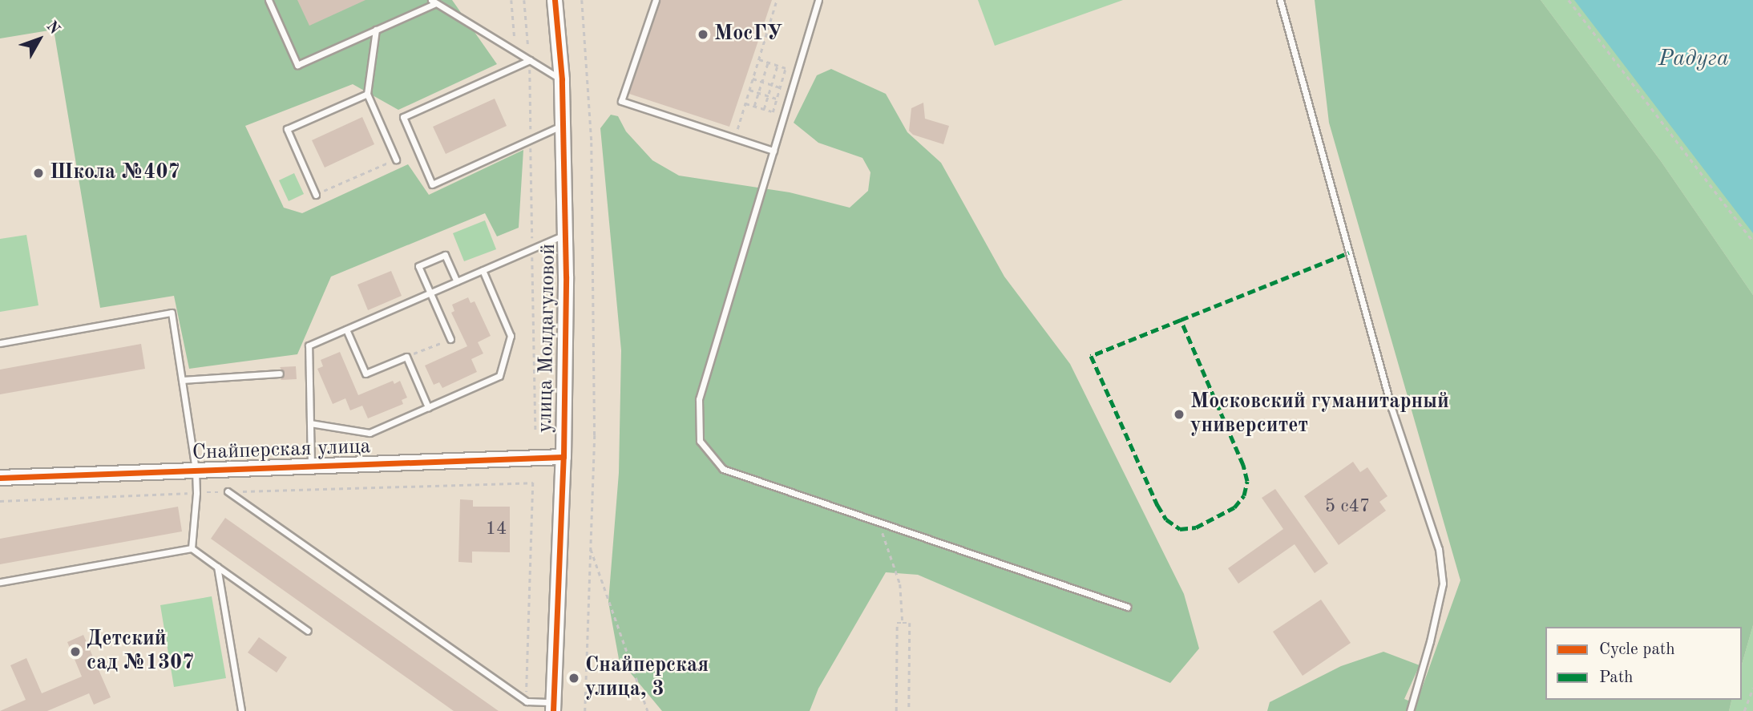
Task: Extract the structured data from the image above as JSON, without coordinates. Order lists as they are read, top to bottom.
{
  "streets": {
    "street": ["улица Молдагуловой", "Снайперская улица"]
  },
  "crossings": [
    ["улица Молдагуловой", "Снайперская улица"]
  ],
  "water": ["Радуга"],
  "places": [
    "МосГУ",
    "Школа №407",
    "Московский гуманитарный университет",
    "Детский сад №1307",
    "Снайперская улица, 3"
  ],
  "house_numbers": ["5 с47", "14"],
  "legend": ["Cycle path", "Path"],
  "north": "top right"
}
